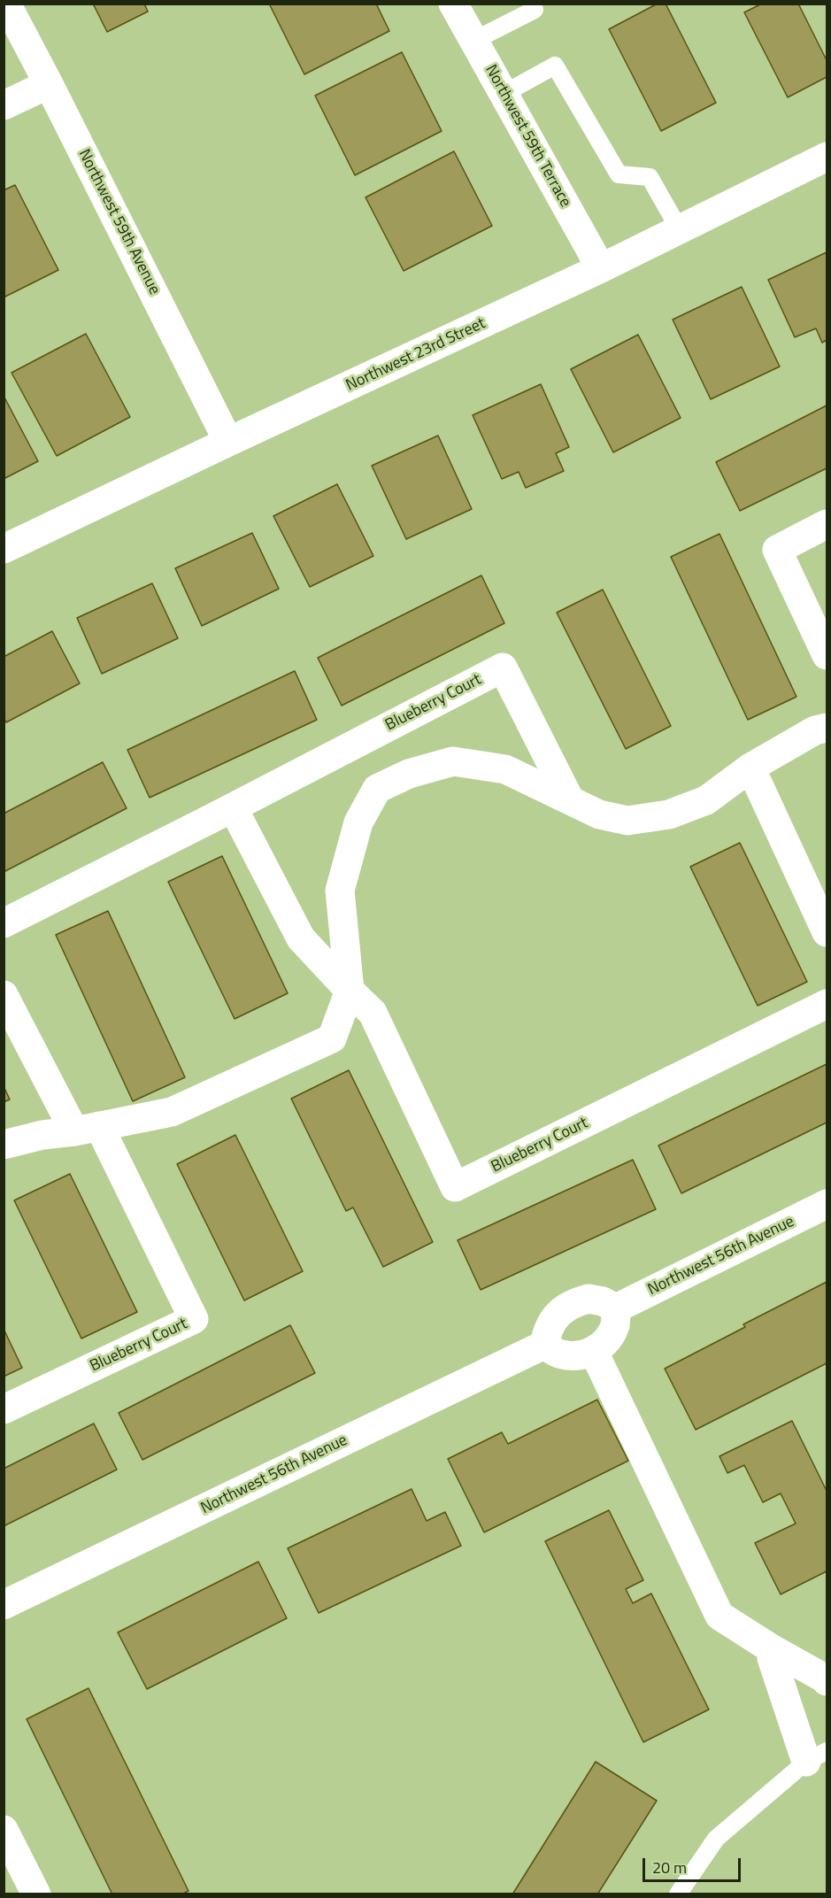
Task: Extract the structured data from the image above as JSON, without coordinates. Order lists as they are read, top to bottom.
{
  "streets": {
    "street": [
      "Northwest 59th Terrace",
      "Northwest 59th Avenue",
      "Northwest 23rd Street",
      "Blueberry Court",
      "Northwest 56th Avenue"
    ]
  },
  "crossings": [
    ["Northwest 59th Terrace", "Northwest 23rd Street"],
    ["Northwest 59th Avenue", "Northwest 23rd Street"]
  ],
  "scale_bar": "20 m"
}
